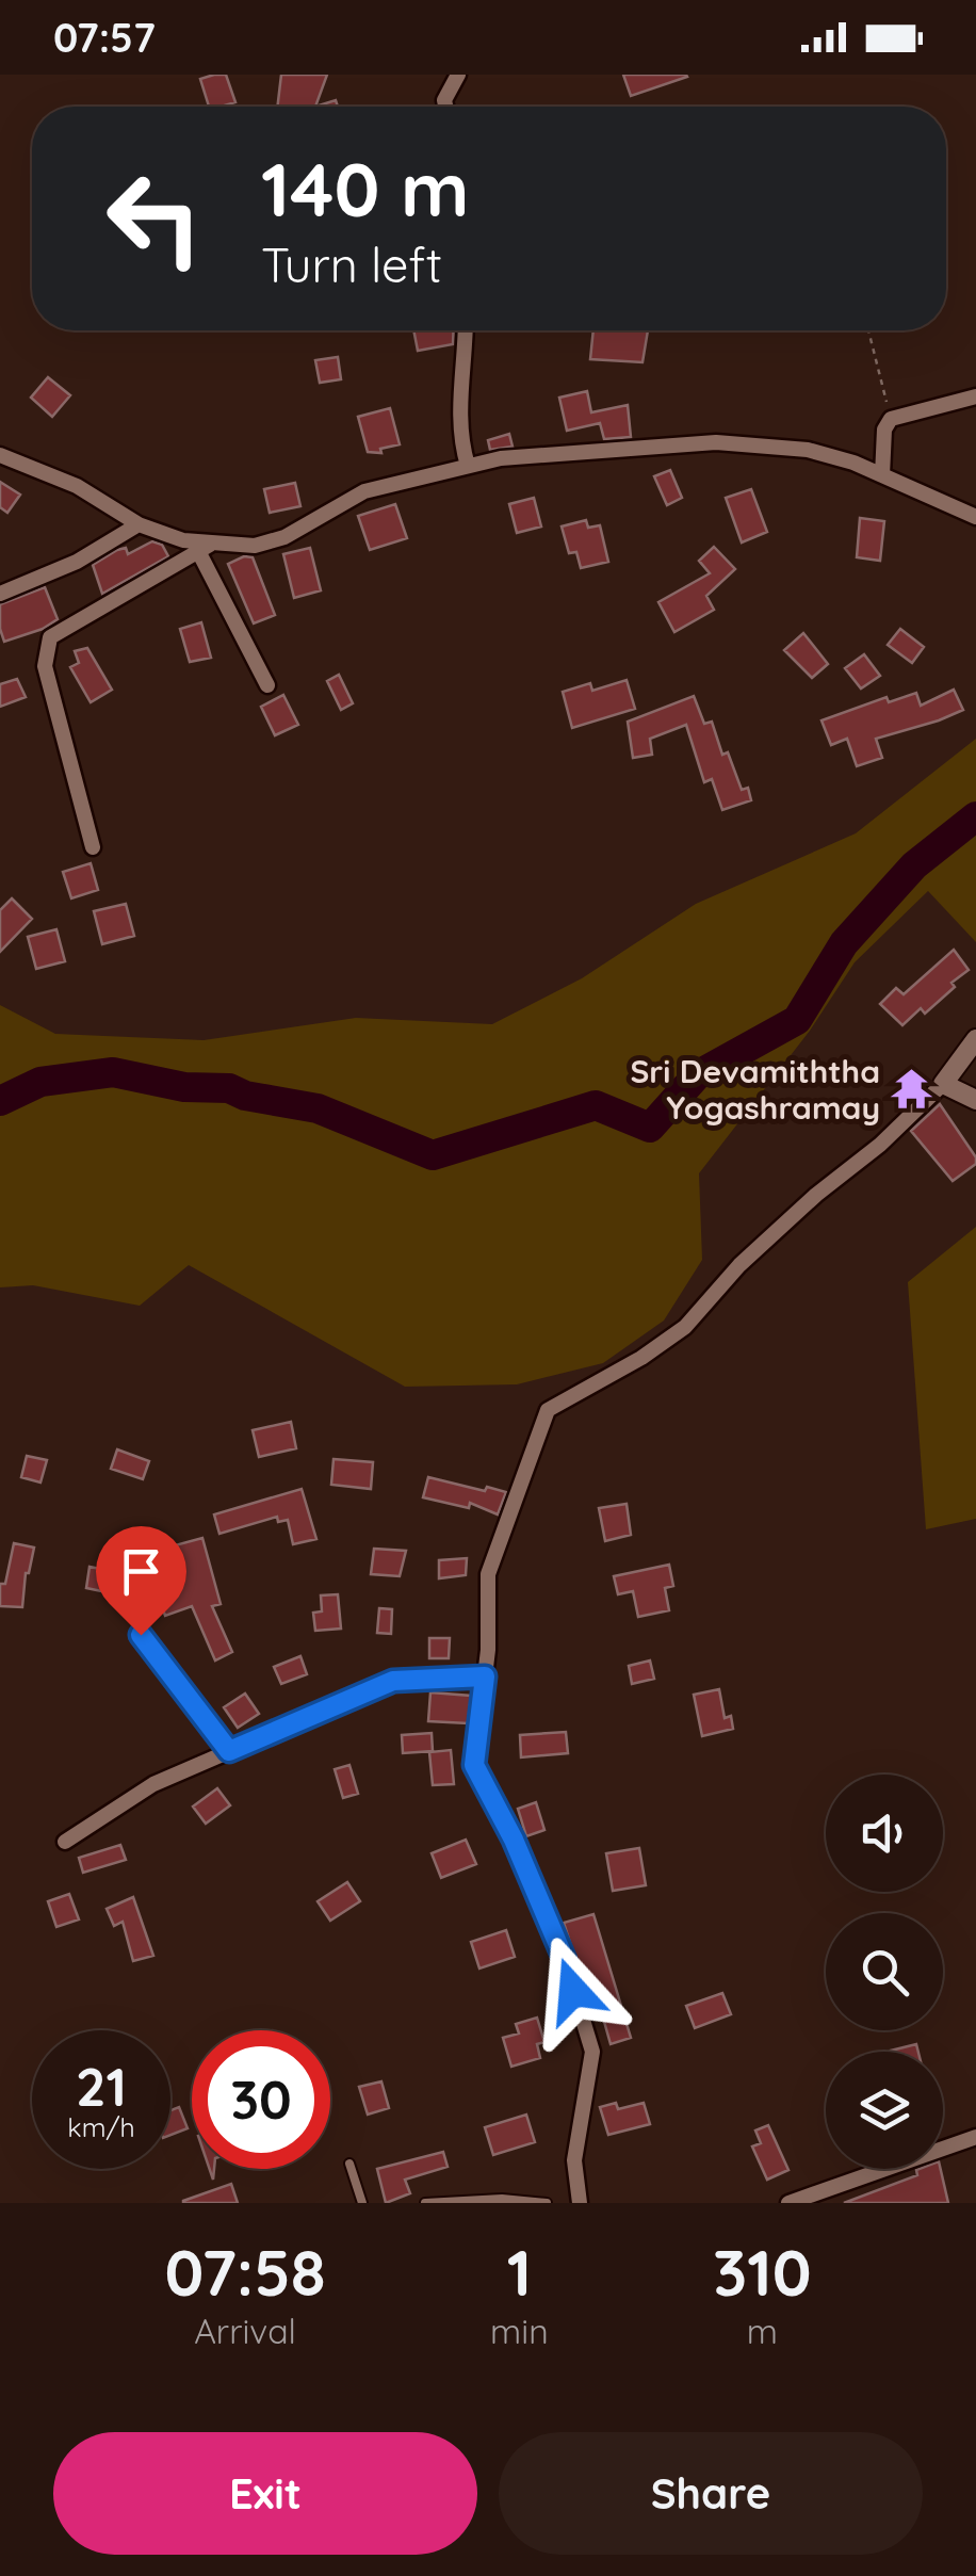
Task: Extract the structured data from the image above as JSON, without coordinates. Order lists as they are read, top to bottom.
{
  "places": {
    "temple": ["Sri Devamiththa Yogashramay"]
  },
  "page": {
    "status": "07:57",
    "turn": ["140 m", "Turn left"],
    "speed": "21 km/h",
    "limit": "30",
    "eta": [
      "07:58",
      "Arrival",
      "1",
      "min",
      "310",
      "m"
    ],
    "buttons": ["Exit", "Share"]
  }
}
